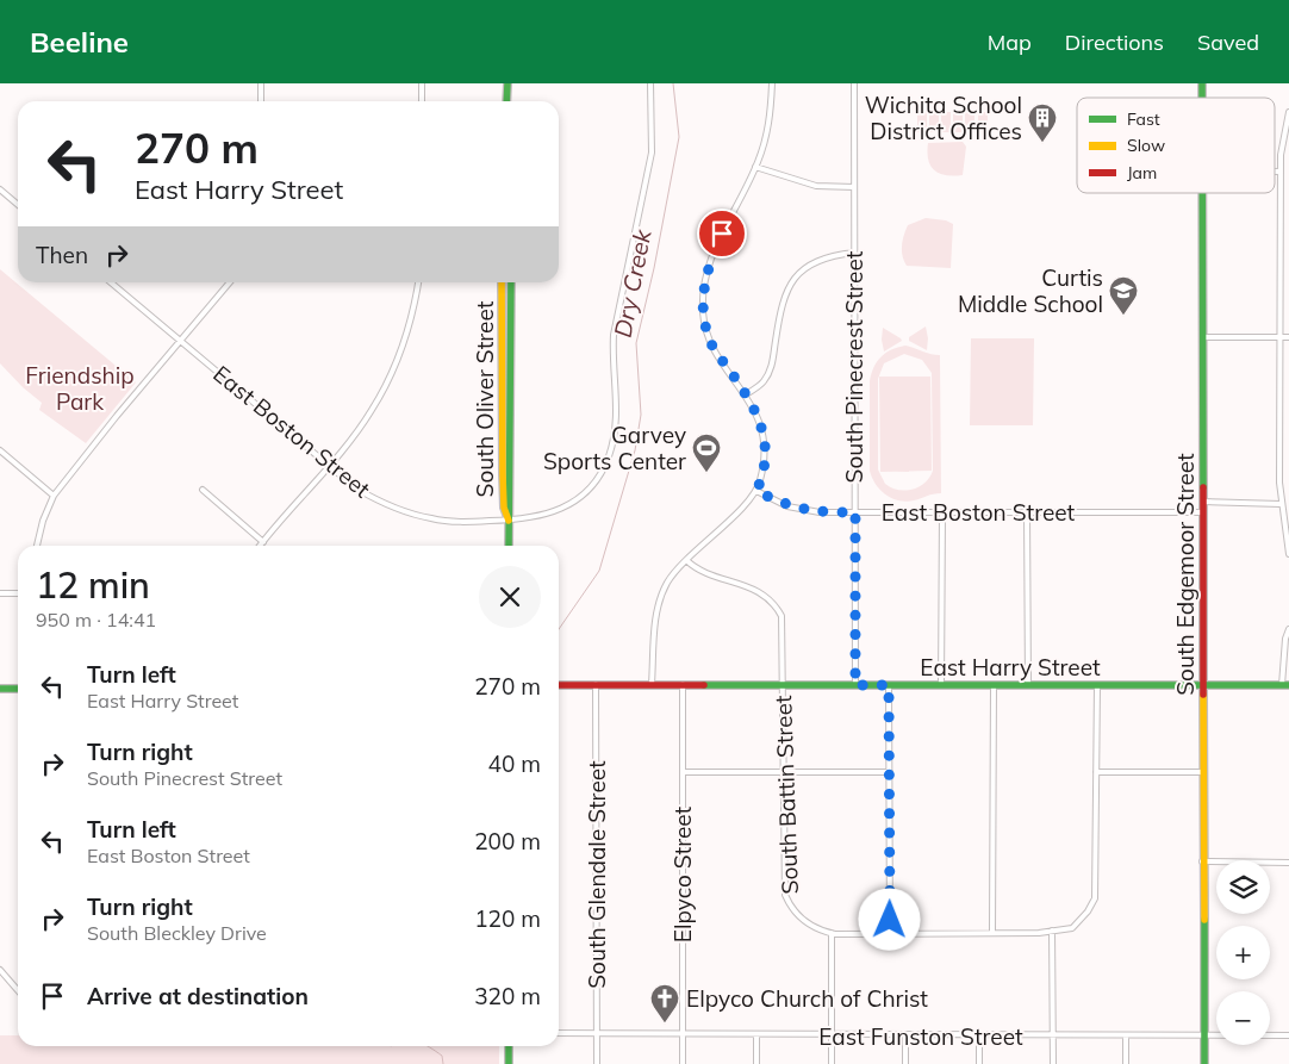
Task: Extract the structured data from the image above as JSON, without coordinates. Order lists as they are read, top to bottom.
{
  "streets": {
    "main road": ["South Oliver Street", "South Edgemoor Street", "East Harry Street"],
    "street": [
      "South Pinecrest Street",
      "East Boston Street",
      "South Battin Street",
      "South Glendale Street",
      "Elpyco Street",
      "East Funston Street"
    ]
  },
  "crossings": [
    ["South Pinecrest Street", "East Boston Street"],
    ["South Pinecrest Street", "East Harry Street"],
    ["South Oliver Street", "East Boston Street"],
    ["East Boston Street", "South Edgemoor Street"],
    ["South Edgemoor Street", "East Harry Street"],
    ["South Edgemoor Street", "East Funston Street"],
    ["East Harry Street", "South Battin Street"],
    ["East Harry Street", "South Glendale Street"],
    ["East Harry Street", "Elpyco Street"],
    ["South Glendale Street", "East Funston Street"],
    ["Elpyco Street", "East Funston Street"]
  ],
  "water": ["Dry Creek"],
  "parks": ["Friendship Park"],
  "places": {
    "building": ["Wichita School District Offices"],
    "school or university": ["Curtis Middle School"],
    "sports": ["Garvey Sports Center"],
    "church": ["Elpyco Church of Christ"]
  },
  "legend": ["Fast", "Slow", "Jam"],
  "page": {
    "header": "Beeline",
    "nav": ["Map", "Directions", "Saved"],
    "turn": ["270 m", "East Harry Street"],
    "then": "Then",
    "heading": ["12 min", "950 m · 14:41"],
    "list": [
      {
        "name": "Turn left",
        "note": "East Harry Street",
        "value": "270 m"
      },
      {
        "name": "Turn right",
        "note": "South Pinecrest Street",
        "value": "40 m"
      },
      {
        "name": "Turn left",
        "note": "East Boston Street",
        "value": "200 m"
      },
      {
        "name": "Turn right",
        "note": "South Bleckley Drive",
        "value": "120 m"
      },
      {
        "name": "Arrive at destination",
        "value": "320 m"
      }
    ],
    "map_buttons": ["+", "−"]
  }
}
